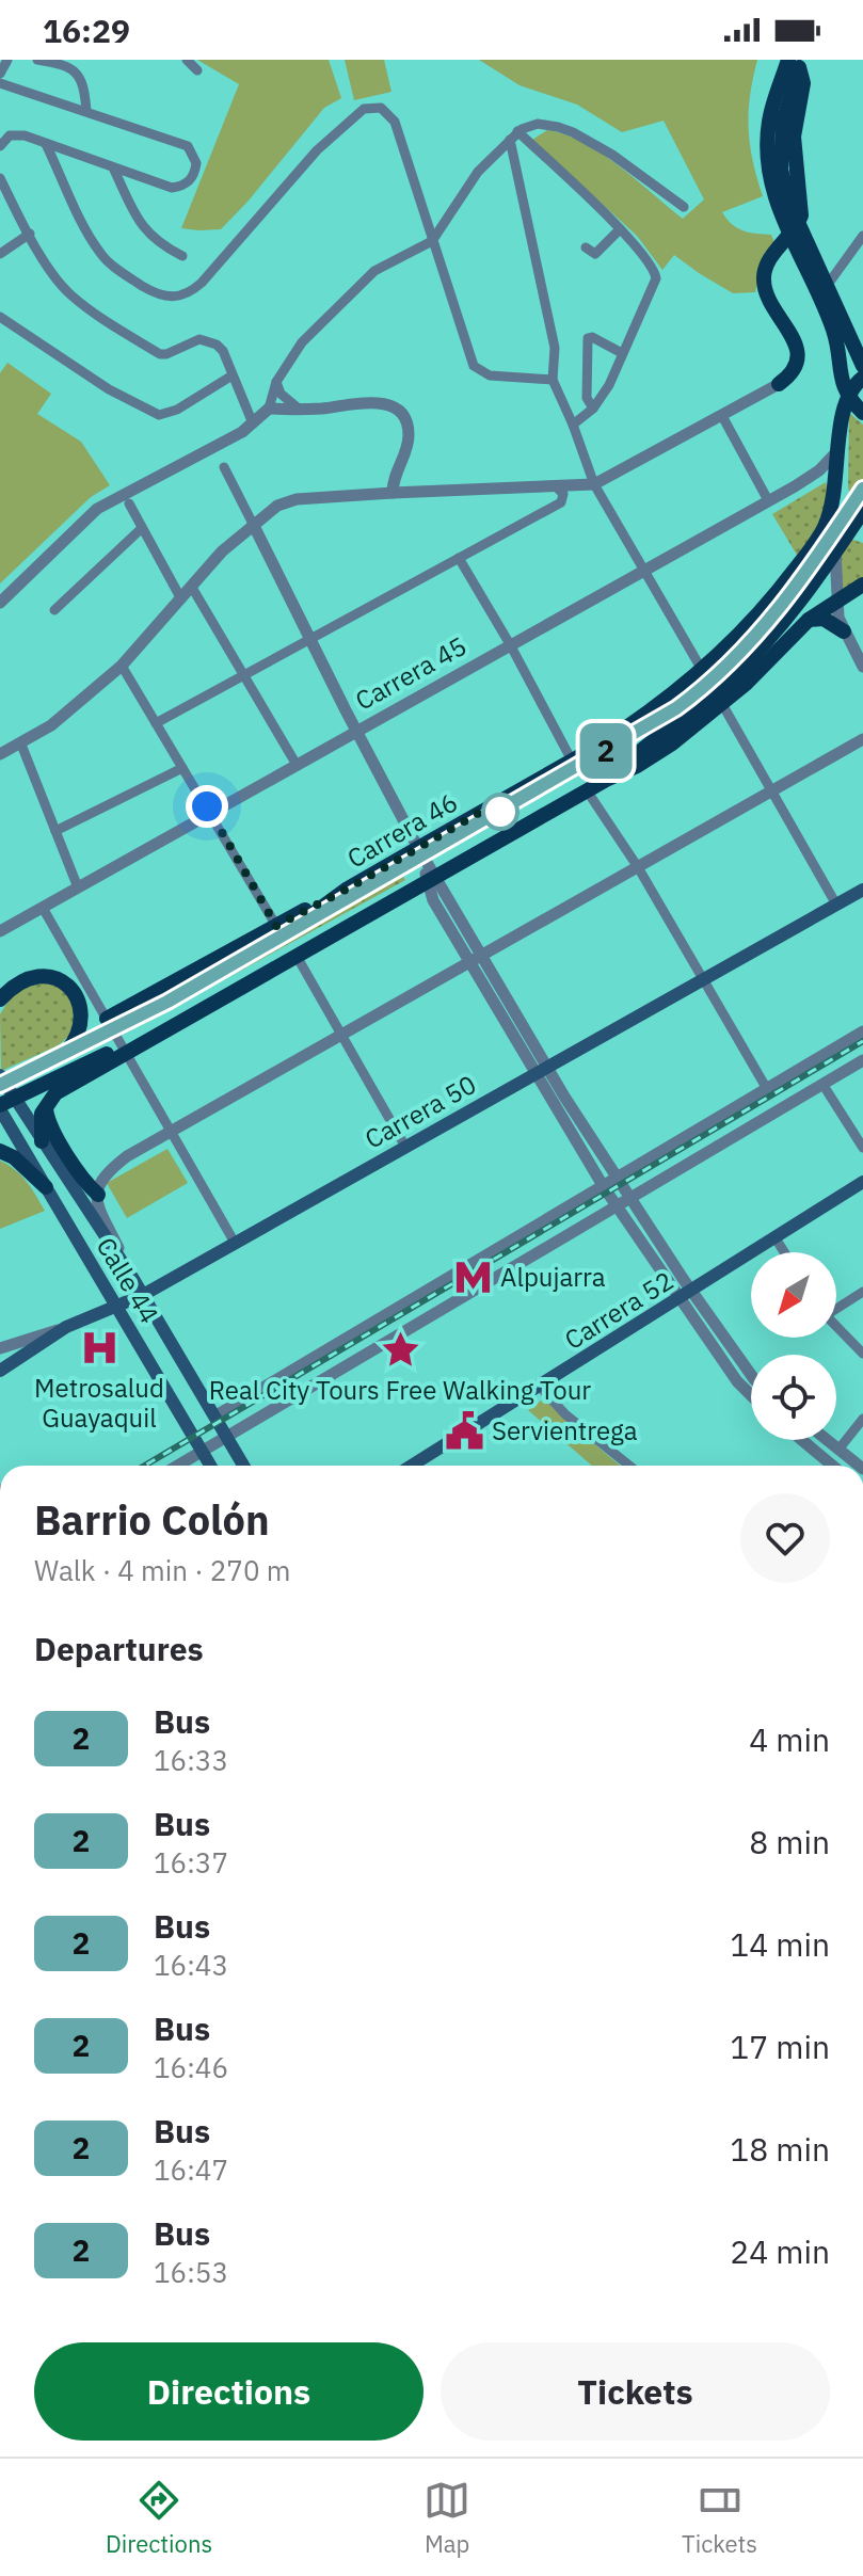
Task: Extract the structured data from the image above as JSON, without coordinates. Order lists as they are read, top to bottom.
{
  "streets": {
    "main road": [
      "Carrera 46",
      "Carrera 50",
      "Calle 44",
      "Carrera 52"
    ],
    "street": ["Carrera 45"]
  },
  "crossings": [
    ["Carrera 45", "Carrera 46"],
    ["Carrera 46", "Calle 44"],
    ["Carrera 50", "Calle 44"]
  ],
  "places": {
    "metro station": ["Alpujarra"],
    "hospital": ["Metrosalud Guayaquil"],
    "place": ["Real City Tours Free Walking Tour"],
    "public building": ["Servientrega"]
  },
  "lines": ["bus line 2"],
  "north": "bottom left",
  "page": {
    "status": "16:29",
    "on_map": "2",
    "heading": [
      ["Barrio Colón", "Walk · 4 min · 270 m"],
      "Departures"
    ],
    "list": [
      {
        "mark": "2",
        "name": "Bus",
        "note": "16:33",
        "value": "4 min"
      },
      {
        "mark": "2",
        "name": "Bus",
        "note": "16:37",
        "value": "8 min"
      },
      {
        "mark": "2",
        "name": "Bus",
        "note": "16:43",
        "value": "14 min"
      },
      {
        "mark": "2",
        "name": "Bus",
        "note": "16:46",
        "value": "17 min"
      },
      {
        "mark": "2",
        "name": "Bus",
        "note": "16:47",
        "value": "18 min"
      },
      {
        "mark": "2",
        "name": "Bus",
        "note": "16:53",
        "value": "24 min"
      }
    ],
    "buttons": ["Directions", "Tickets"],
    "tabs": ["Directions", "Map", "Tickets"]
  }
}
